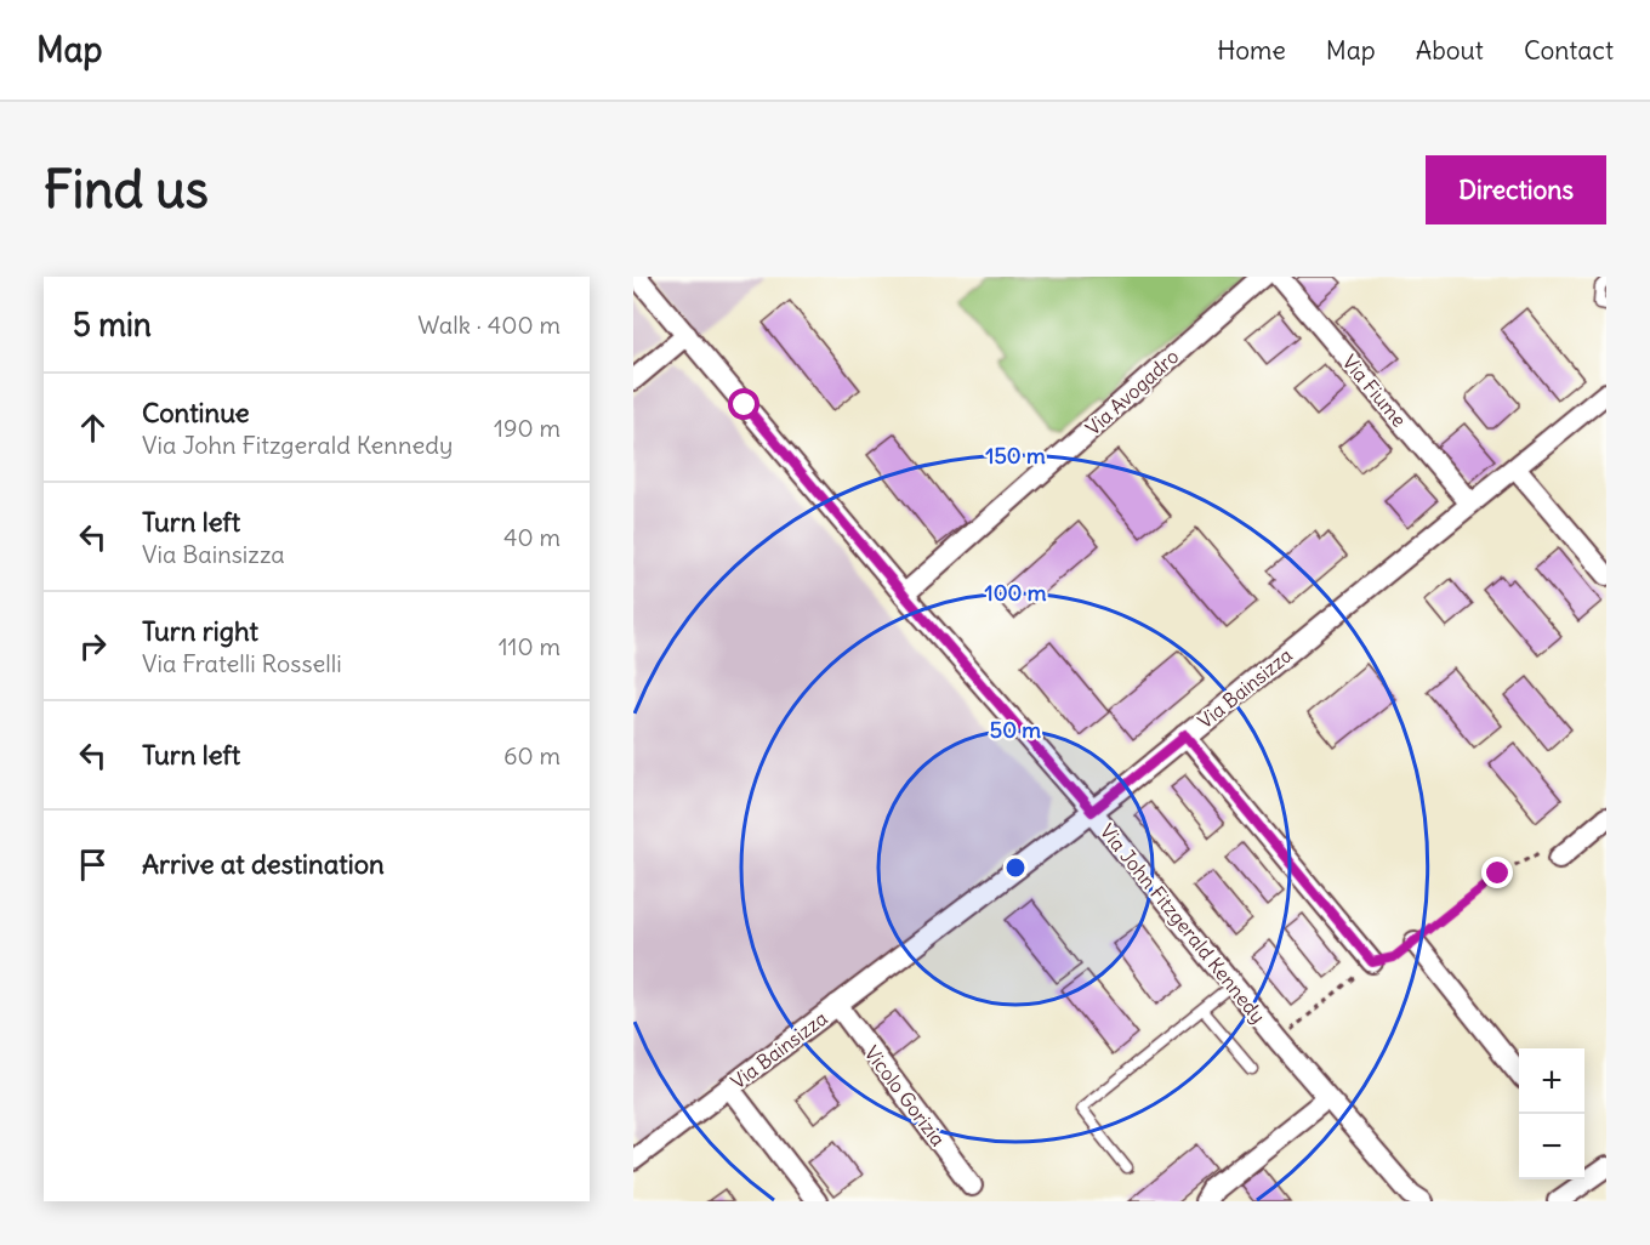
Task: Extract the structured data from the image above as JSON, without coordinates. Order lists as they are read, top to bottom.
{
  "streets": {
    "street": [
      "Via Fiume",
      "Via Avogadro",
      "Via Bainsizza",
      "Via John Fitzgerald Kennedy",
      "Vicolo Gorizia"
    ]
  },
  "crossings": [
    ["Via Fiume", "Via Bainsizza"],
    ["Via Avogadro", "Via John Fitzgerald Kennedy"],
    ["Via Bainsizza", "Via John Fitzgerald Kennedy"],
    ["Via Bainsizza", "Vicolo Gorizia"]
  ],
  "page": {
    "header": "Map",
    "nav": [
      "Home",
      "Map",
      "About",
      "Contact"
    ],
    "buttons": "Directions",
    "title": "Find us",
    "heading": ["5 min", "Walk · 400 m"],
    "list": [
      ["Continue", "Via John Fitzgerald Kennedy", "190 m"],
      ["Turn left", "Via Bainsizza", "40 m"],
      ["Turn right", "Via Fratelli Rosselli", "110 m"],
      ["Turn left", "60 m"],
      "Arrive at destination"
    ],
    "map_buttons": ["+", "−"]
  },
  "rings": ["150 m", "100 m", "50 m"]
}
